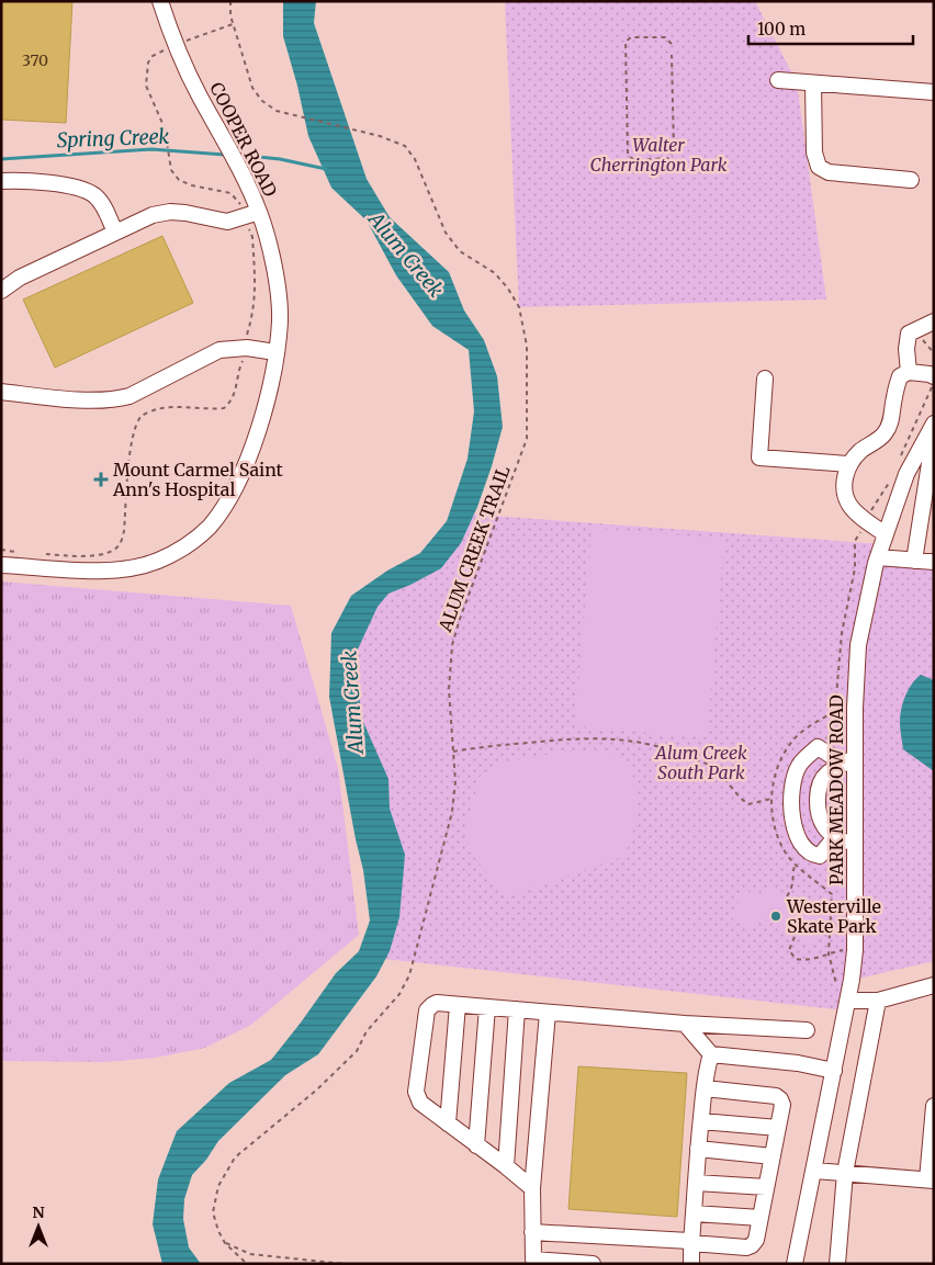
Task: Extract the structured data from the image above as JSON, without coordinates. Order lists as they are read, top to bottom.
{
  "streets": {
    "street": ["COOPER ROAD", "PARK MEADOW ROAD"],
    "path": ["ALUM CREEK TRAIL"]
  },
  "water": ["Spring Creek", "Alum Creek"],
  "parks": ["Walter Cherrington Park", "Alum Creek South Park"],
  "places": {
    "health": ["Mount Carmel Saint Ann's Hospital"],
    "other": ["Westerville Skate Park"]
  },
  "house_numbers": ["370"],
  "scale_bar": "100 m",
  "north": "top"
}
